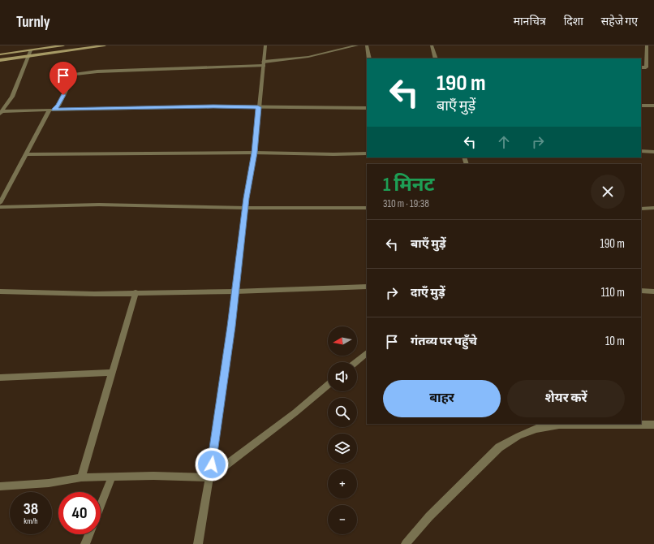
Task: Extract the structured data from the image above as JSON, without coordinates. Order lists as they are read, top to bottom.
{
  "north": "left",
  "page": {
    "header": "Turnly",
    "nav": ["मानचित्र", "दिशा", "सहेजे गए"],
    "turn": ["190 m", "बाएँ मुड़ें"],
    "heading": ["1 मिनट", "310 m · 19:38"],
    "list": [
      {
        "name": "बाएँ मुड़ें",
        "value": "190 m"
      },
      {
        "name": "दाएँ मुड़ें",
        "value": "110 m"
      },
      {
        "name": "गंतव्य पर पहुँचे",
        "value": "10 m"
      }
    ],
    "map_buttons": ["+", "−"],
    "buttons": ["बाहर", "शेयर करें"],
    "speed": "38 km/h",
    "limit": "40"
  }
}
